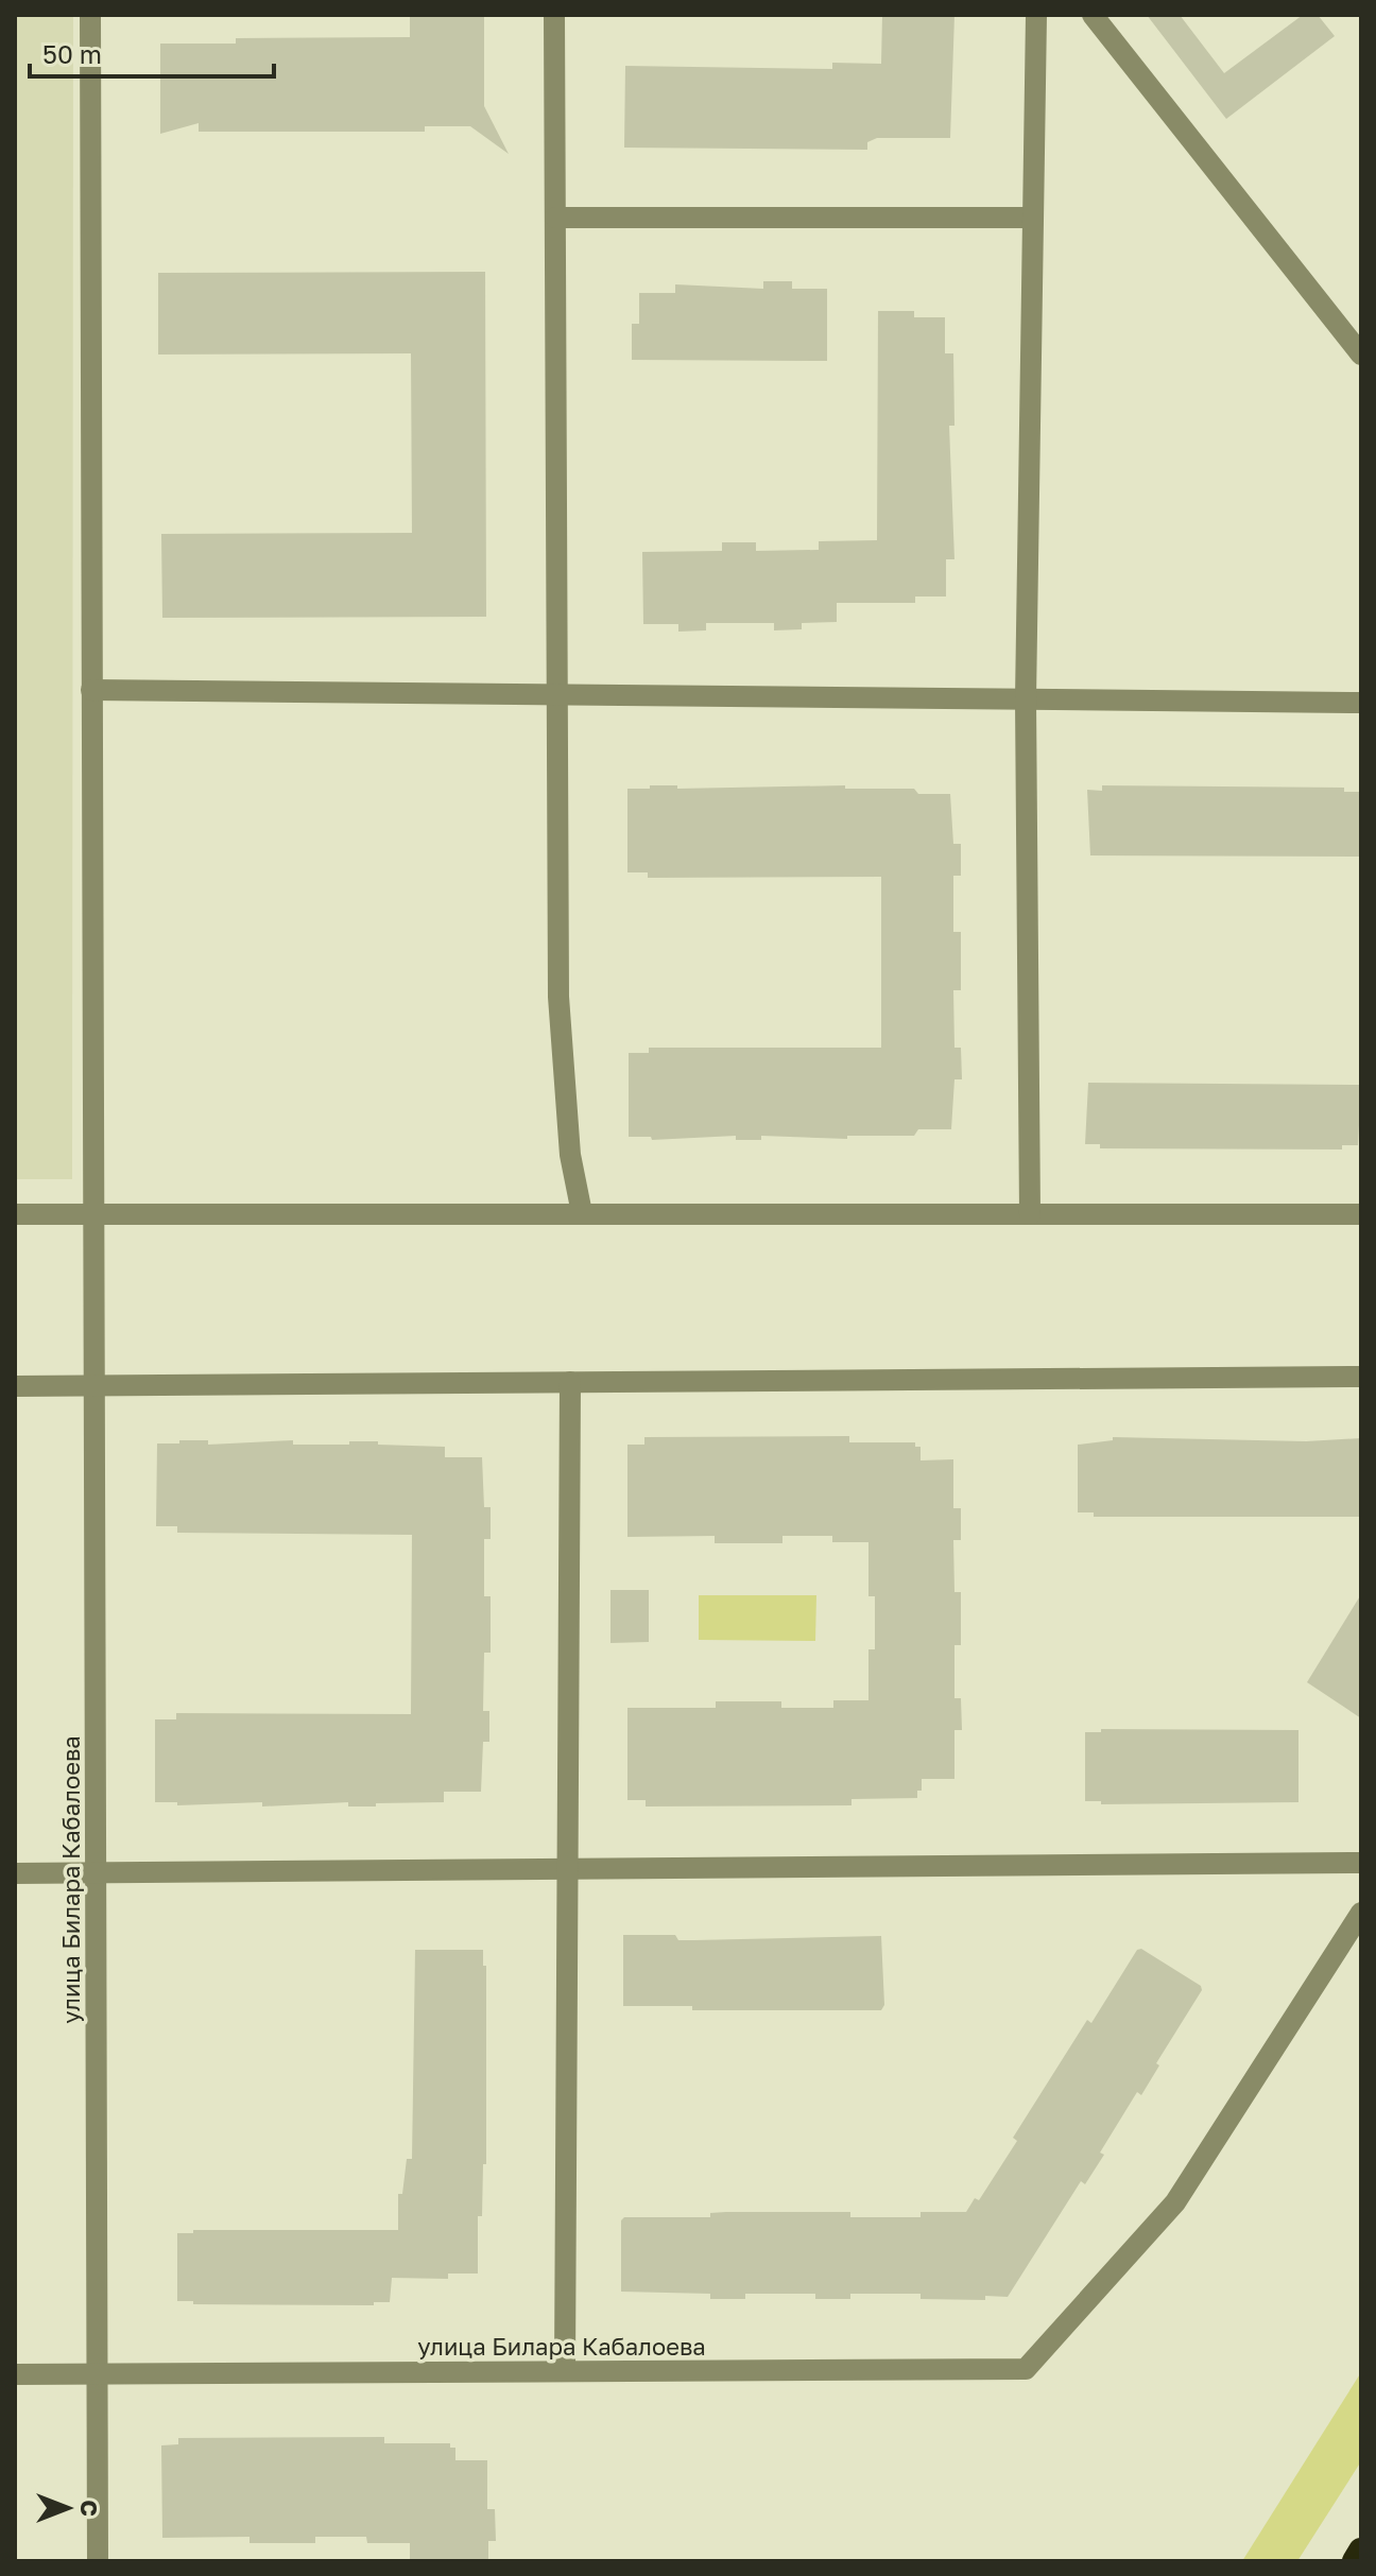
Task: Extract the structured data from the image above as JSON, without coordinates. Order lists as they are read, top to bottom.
{
  "streets": {
    "street": ["улица Билара Кабалоева"]
  },
  "scale_bar": "50 m",
  "north": "right"
}
